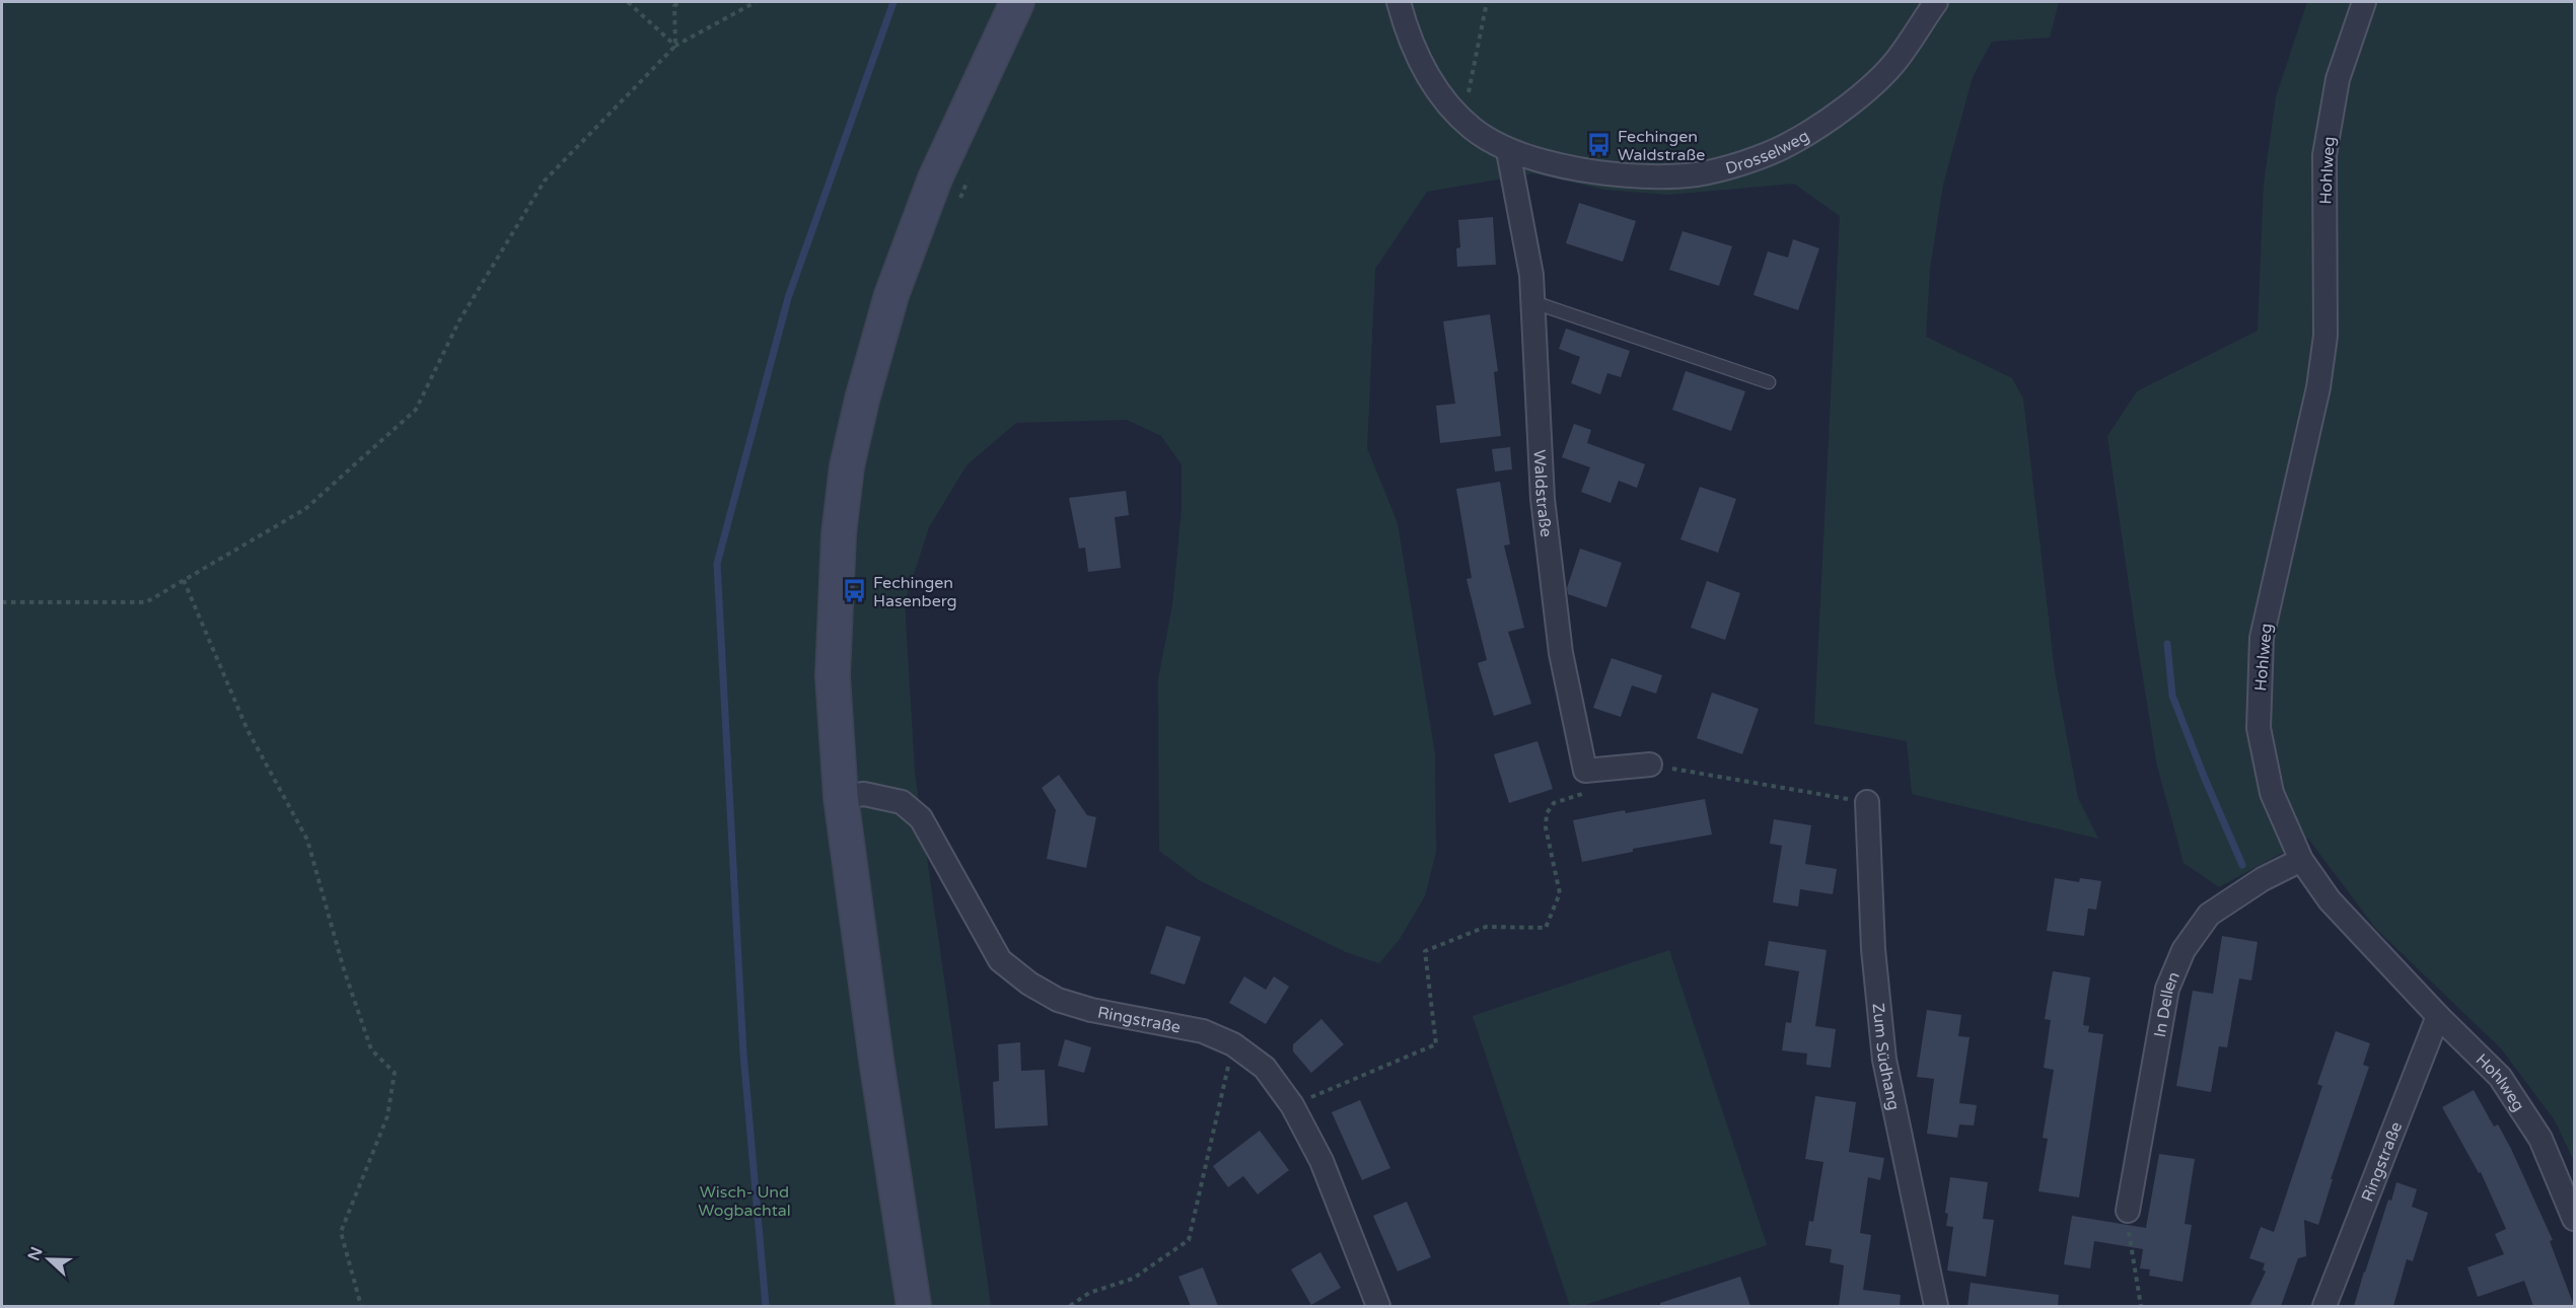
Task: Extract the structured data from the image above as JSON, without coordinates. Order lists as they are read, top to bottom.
{
  "streets": {
    "street": [
      "Drosselweg",
      "Hohlweg",
      "Waldstraße",
      "In Dellen",
      "Ringstraße",
      "Zum Südhang"
    ]
  },
  "crossings": [
    ["Drosselweg", "Waldstraße"],
    ["Hohlweg", "In Dellen"],
    ["Hohlweg", "Ringstraße"]
  ],
  "parks": ["Wisch- Und Wogbachtal"],
  "places": {
    "bus stop": ["Fechingen Waldstraße", "Fechingen Hasenberg"]
  },
  "north": "left"
}
